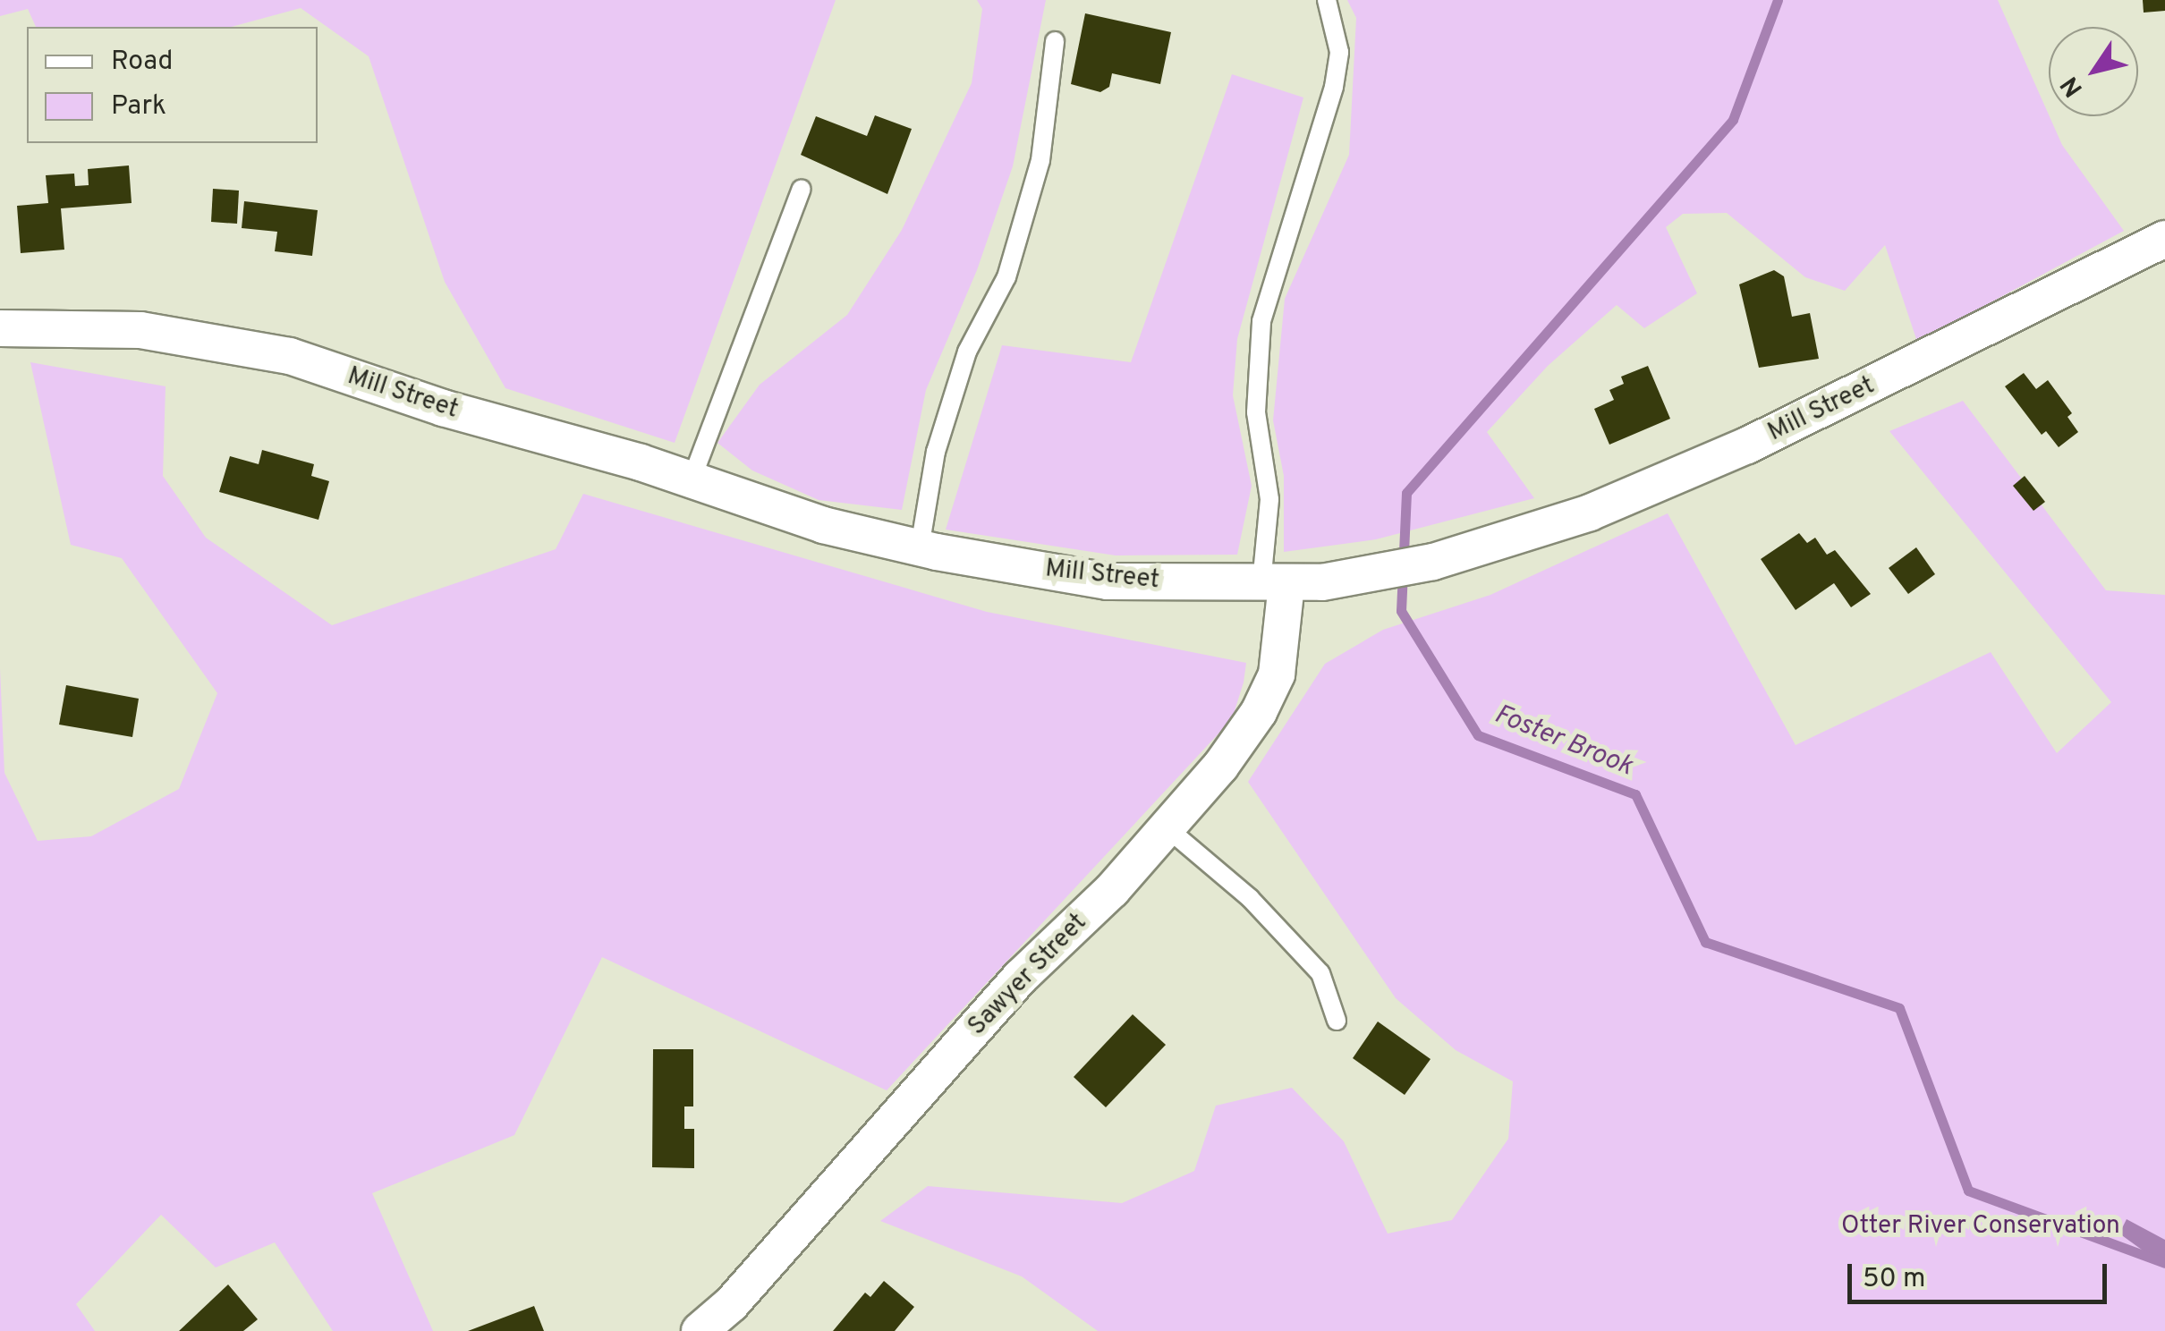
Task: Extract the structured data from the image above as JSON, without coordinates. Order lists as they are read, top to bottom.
{
  "streets": {
    "street": ["Mill Street", "Sawyer Street"]
  },
  "crossings": [
    ["Mill Street", "Sawyer Street"]
  ],
  "water": ["Foster Brook"],
  "parks": ["Otter River Conservation"],
  "legend": ["Road", "Park"],
  "scale_bar": "50 m",
  "north": "bottom left"
}
